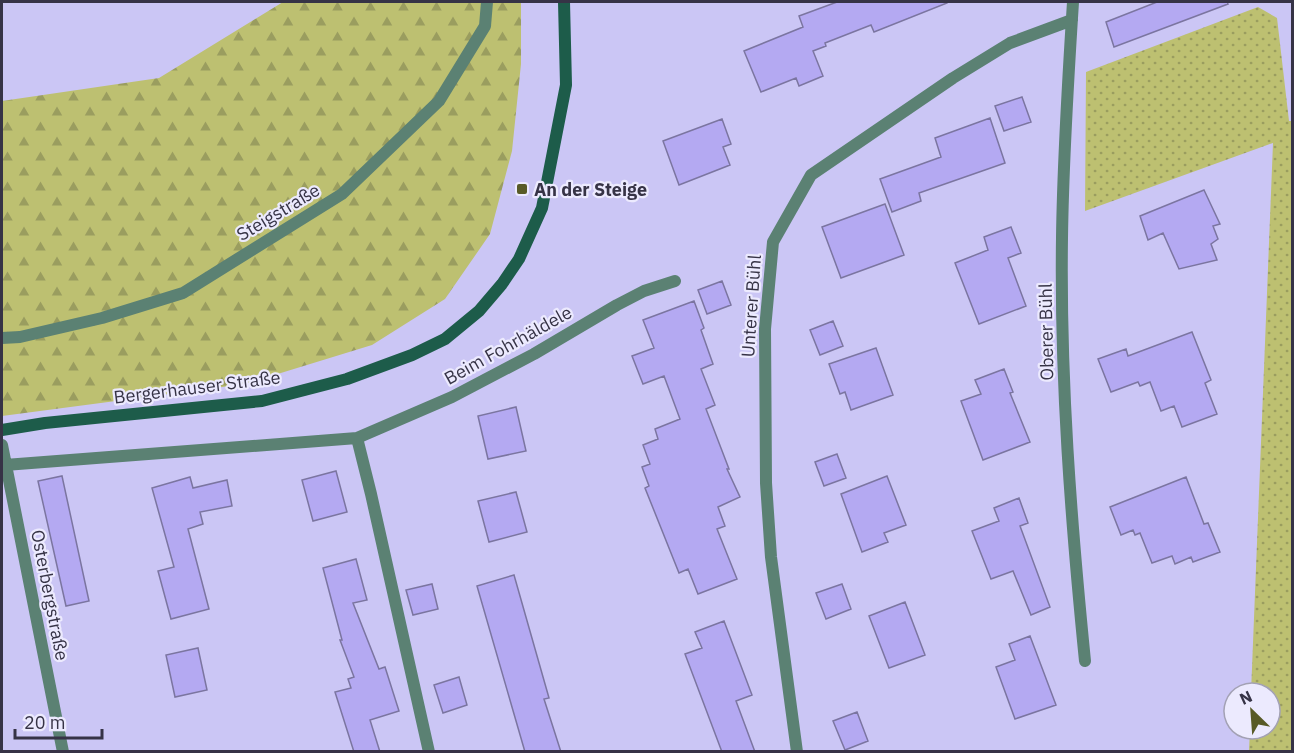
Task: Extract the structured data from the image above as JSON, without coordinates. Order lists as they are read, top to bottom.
{
  "streets": {
    "main road": ["Bergerhauser Straße"],
    "street": [
      "Steigstraße",
      "Unterer Bühl",
      "Oberer Bühl",
      "Beim Fohrhäldele",
      "Osterbergstraße"
    ]
  },
  "crossings": [
    ["Unterer Bühl", "Oberer Bühl"],
    ["Beim Fohrhäldele", "Osterbergstraße"]
  ],
  "places": {
    "transit": ["An der Steige"]
  },
  "scale_bar": "20 m",
  "north": "top left"
}
